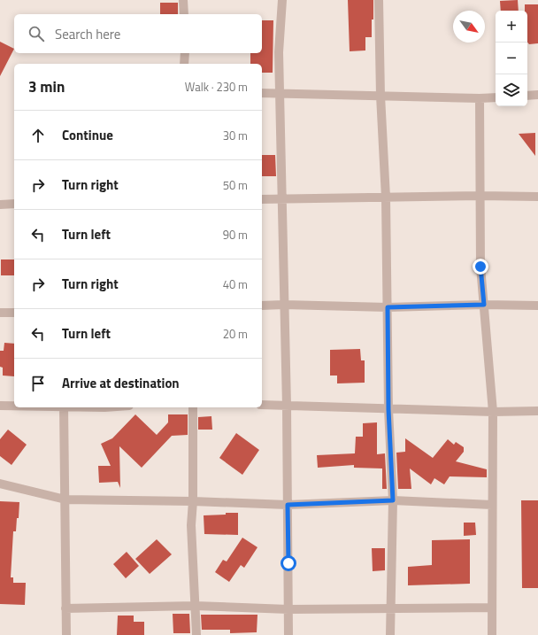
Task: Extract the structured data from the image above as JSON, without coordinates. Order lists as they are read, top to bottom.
{
  "north": "bottom right",
  "page": {
    "map_buttons": ["+", "−"],
    "search": "Search here",
    "heading": ["3 min", "Walk · 230 m"],
    "list": [
      ["Continue", "30 m"],
      ["Turn right", "50 m"],
      ["Turn left", "90 m"],
      ["Turn right", "40 m"],
      ["Turn left", "20 m"],
      "Arrive at destination"
    ]
  }
}
